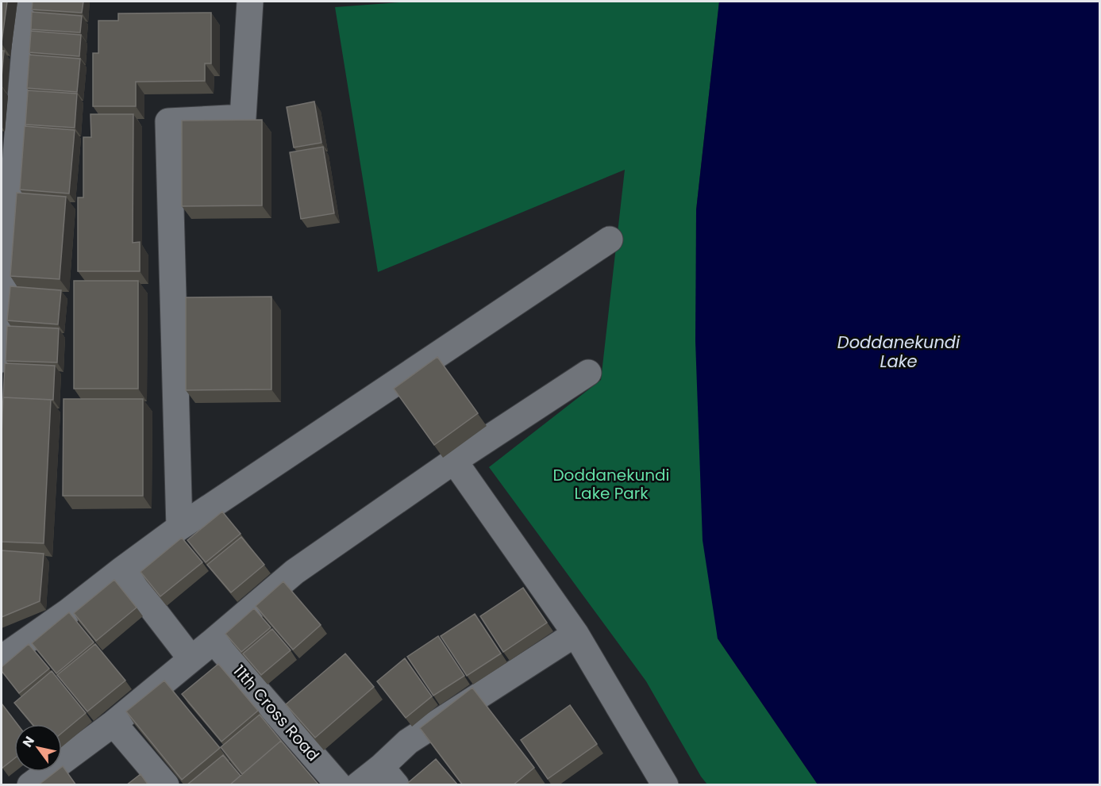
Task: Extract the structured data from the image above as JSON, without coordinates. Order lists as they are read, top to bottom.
{
  "streets": {
    "street": ["11th Cross Road"]
  },
  "water": ["Doddanekundi Lake"],
  "parks": ["Doddanekundi Lake Park"],
  "north": "top left"
}
